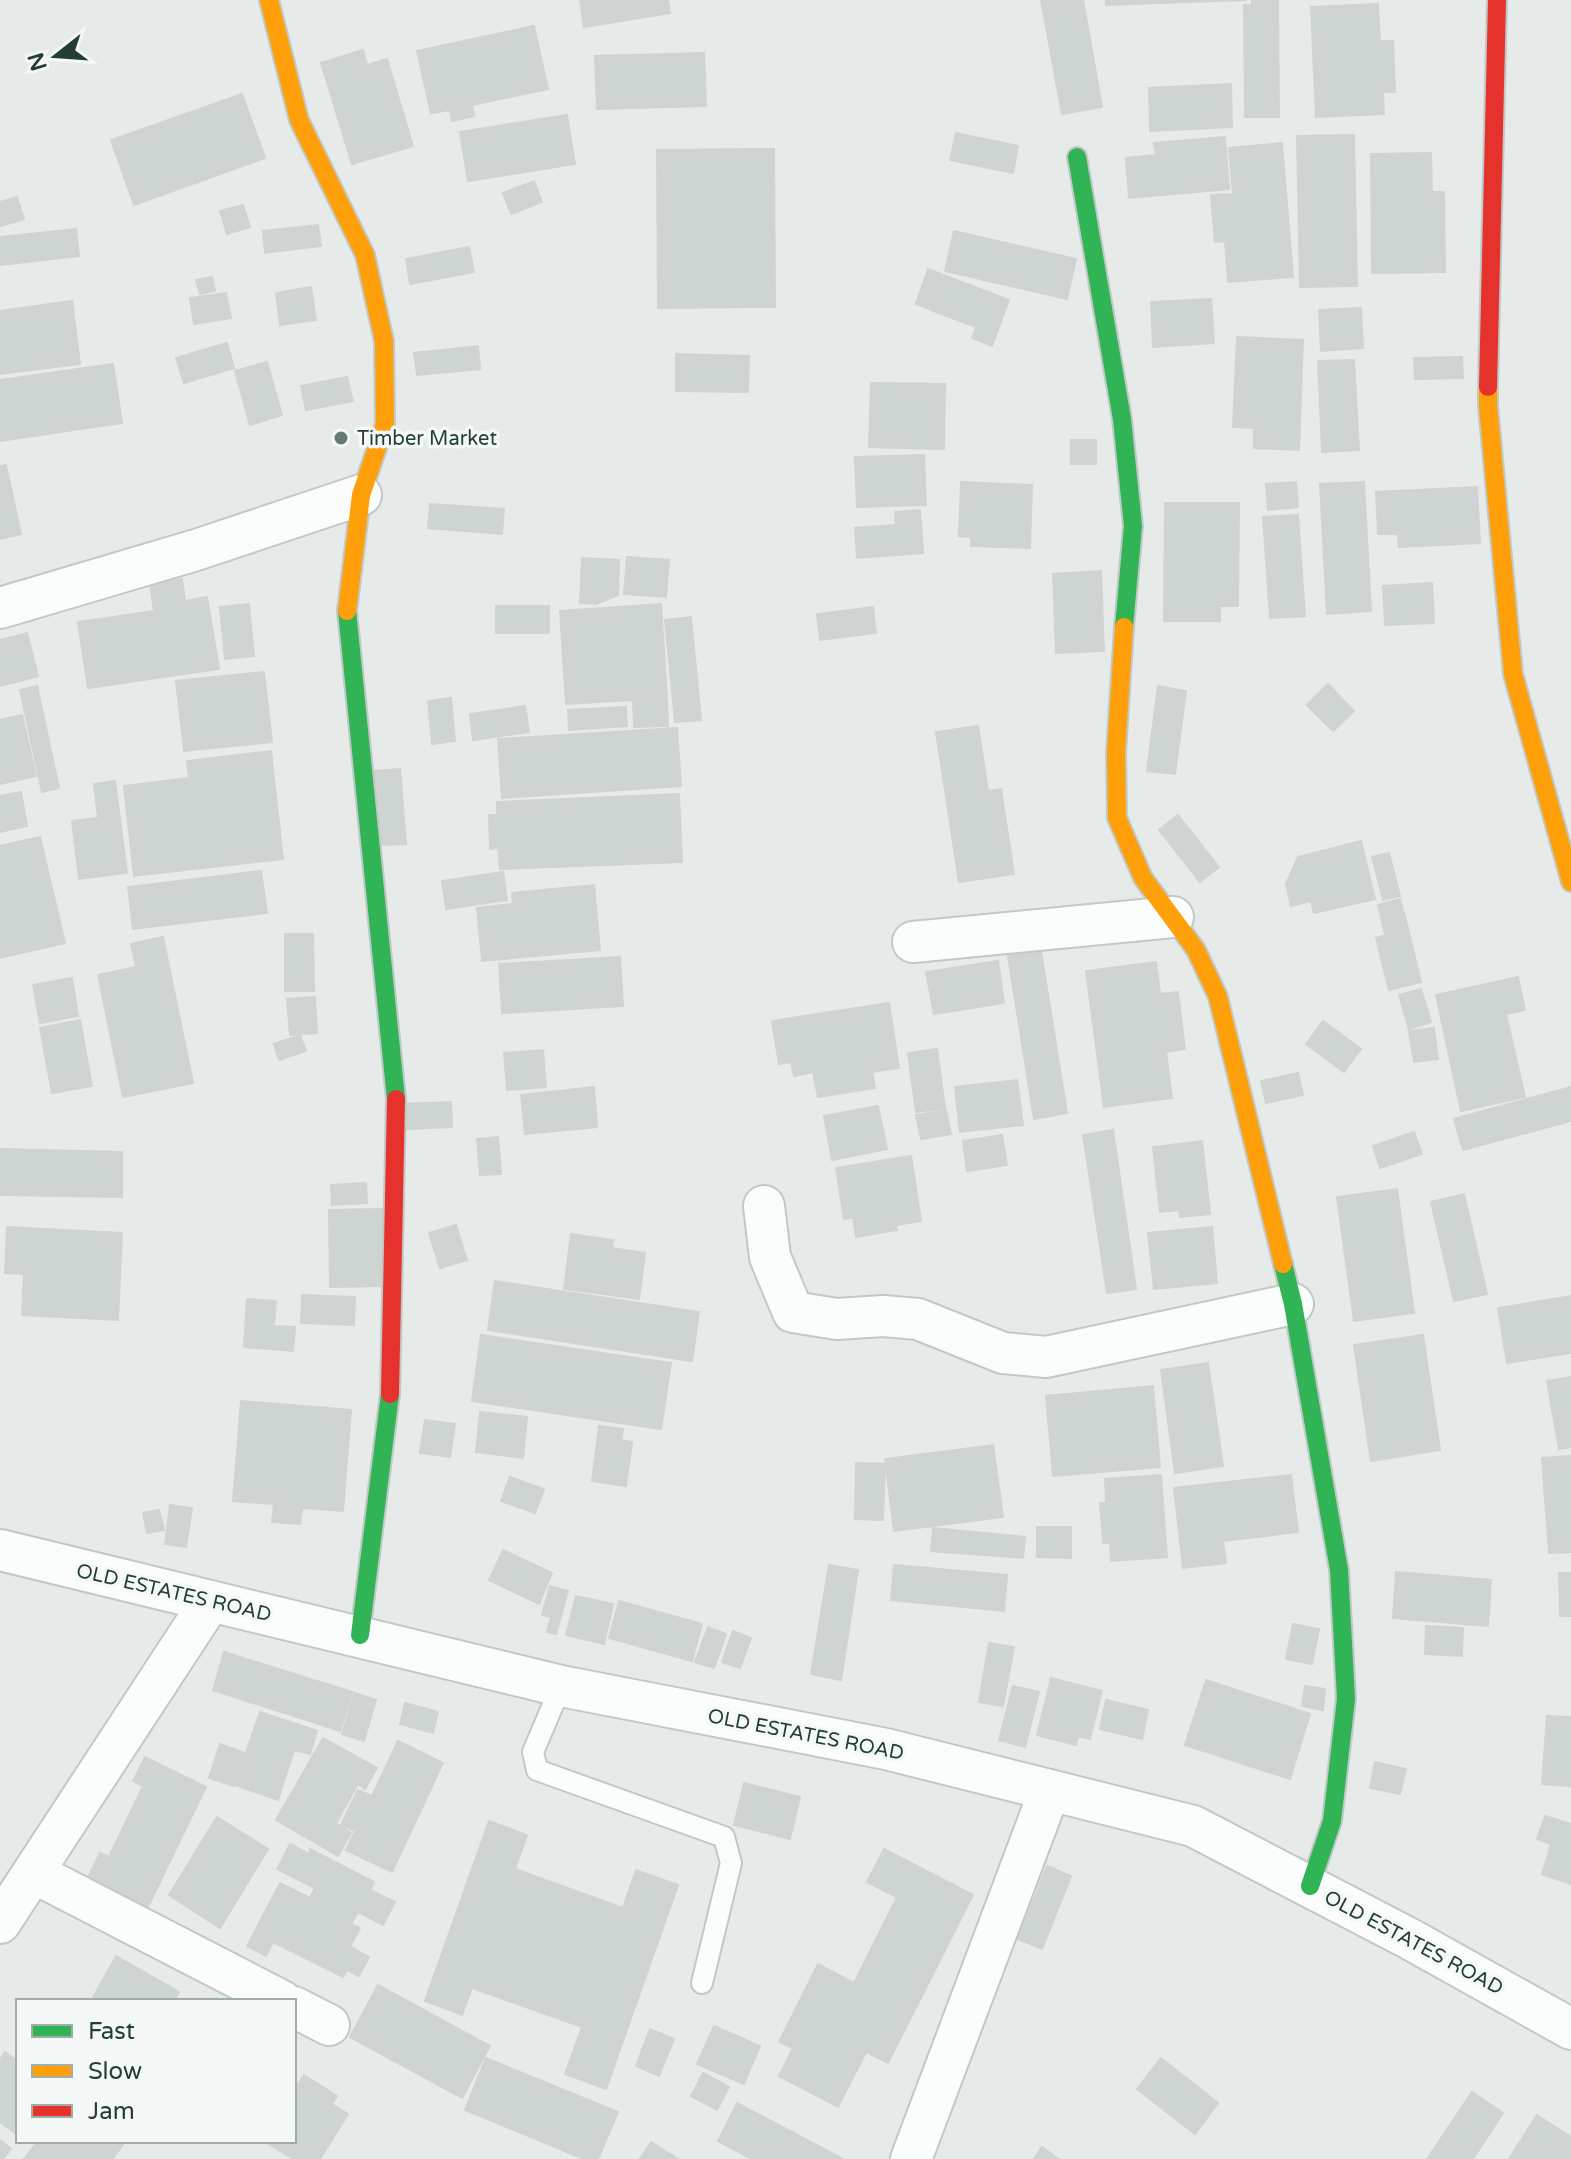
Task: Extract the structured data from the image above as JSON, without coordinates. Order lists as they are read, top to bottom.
{
  "streets": {
    "street": ["OLD ESTATES ROAD"]
  },
  "places": ["Timber Market"],
  "legend": ["Fast", "Slow", "Jam"],
  "north": "left"
}
